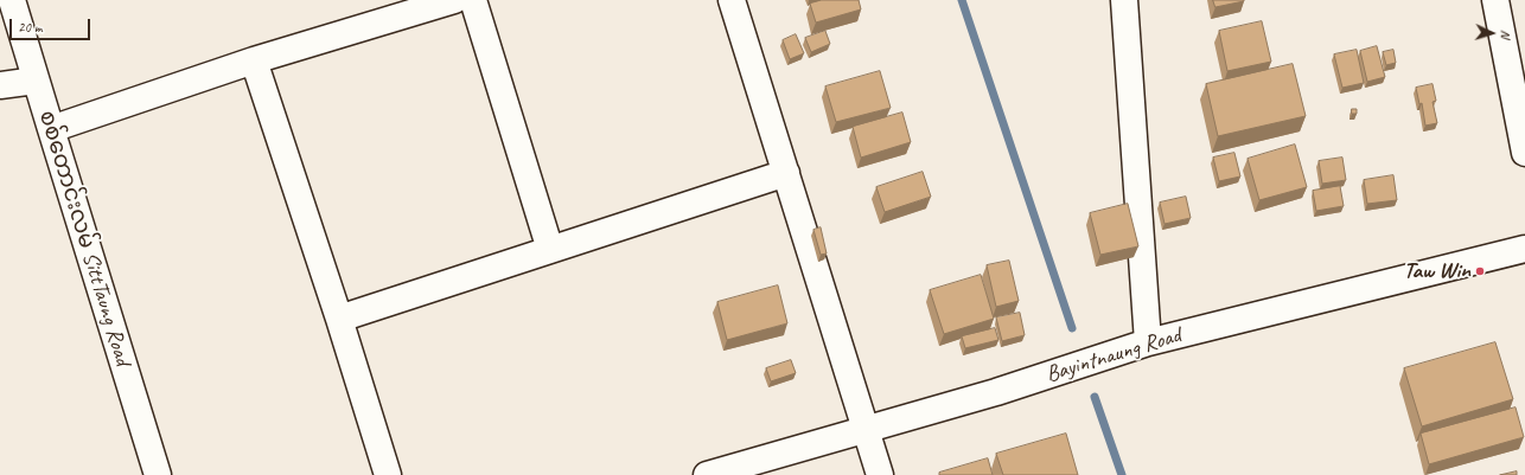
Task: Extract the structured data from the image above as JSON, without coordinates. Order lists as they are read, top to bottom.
{
  "streets": {
    "street": ["စစ်တောင်းလမ် SittTaung Road", "Bayintnaung Road"]
  },
  "places": ["Taw Win"],
  "scale_bar": "20 m",
  "north": "right"
}
